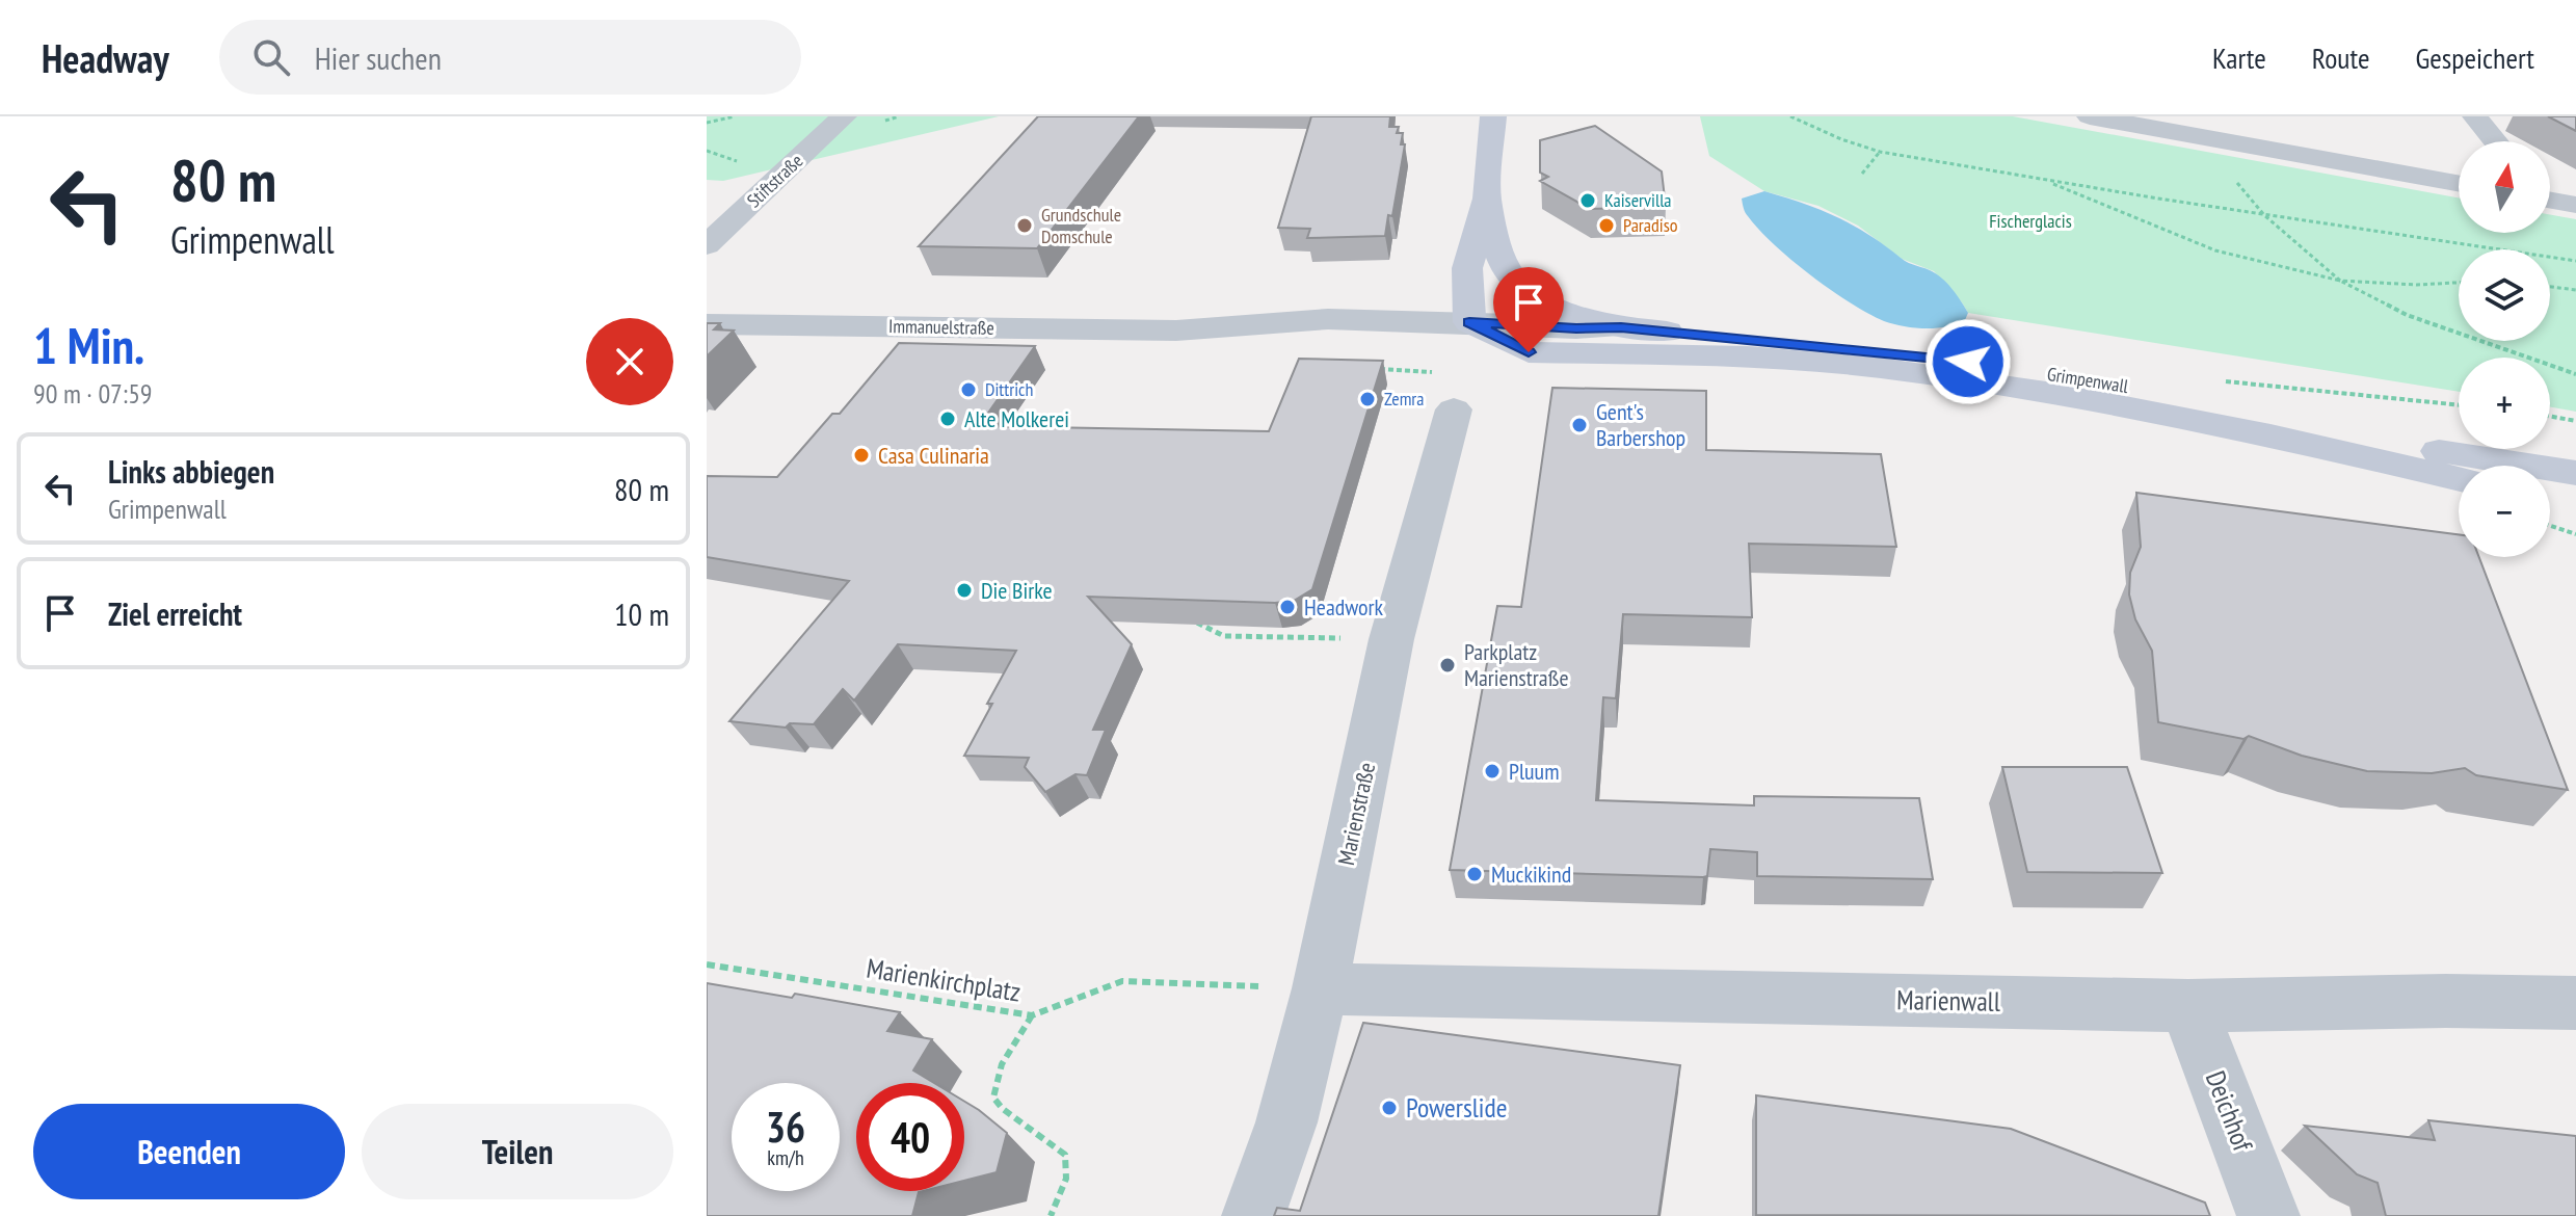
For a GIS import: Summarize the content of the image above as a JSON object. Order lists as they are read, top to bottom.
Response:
{
  "streets": {
    "street": [
      "Stiftstraße",
      "Immanuelstraße",
      "Grimpenwall",
      "Marienstraße",
      "Marienwall",
      "Deichhof"
    ],
    "path": ["Marienkirchplatz"]
  },
  "crossings": [
    ["Immanuelstraße", "Grimpenwall"],
    ["Marienstraße", "Marienkirchplatz"],
    ["Marienstraße", "Marienwall"],
    ["Marienkirchplatz", "Marienwall"],
    ["Marienwall", "Deichhof"]
  ],
  "parks": ["Fischerglacis"],
  "places": [
    "Kaiservilla",
    "Grundschule Domschule",
    "Paradiso",
    "Dittrich",
    "Zemra",
    "Alte Molkerei",
    "Gent's Barbershop",
    "Casa Culinaria",
    "Die Birke",
    "Headwork",
    "Parkplatz Marienstraße",
    "Pluum",
    "Muckikind",
    "Powerslide"
  ],
  "north": "top",
  "page": {
    "header": "Headway",
    "search": "Hier suchen",
    "nav": ["Karte", "Route", "Gespeichert"],
    "turn": ["80 m", "Grimpenwall"],
    "map_buttons": ["+", "−"],
    "heading": ["1 Min.", "90 m · 07:59"],
    "list": [
      {
        "name": "Links abbiegen",
        "note": "Grimpenwall",
        "value": "80 m"
      },
      {
        "name": "Ziel erreicht",
        "value": "10 m"
      }
    ],
    "speed": "36 km/h",
    "limit": "40",
    "buttons": ["Beenden", "Teilen"]
  }
}
